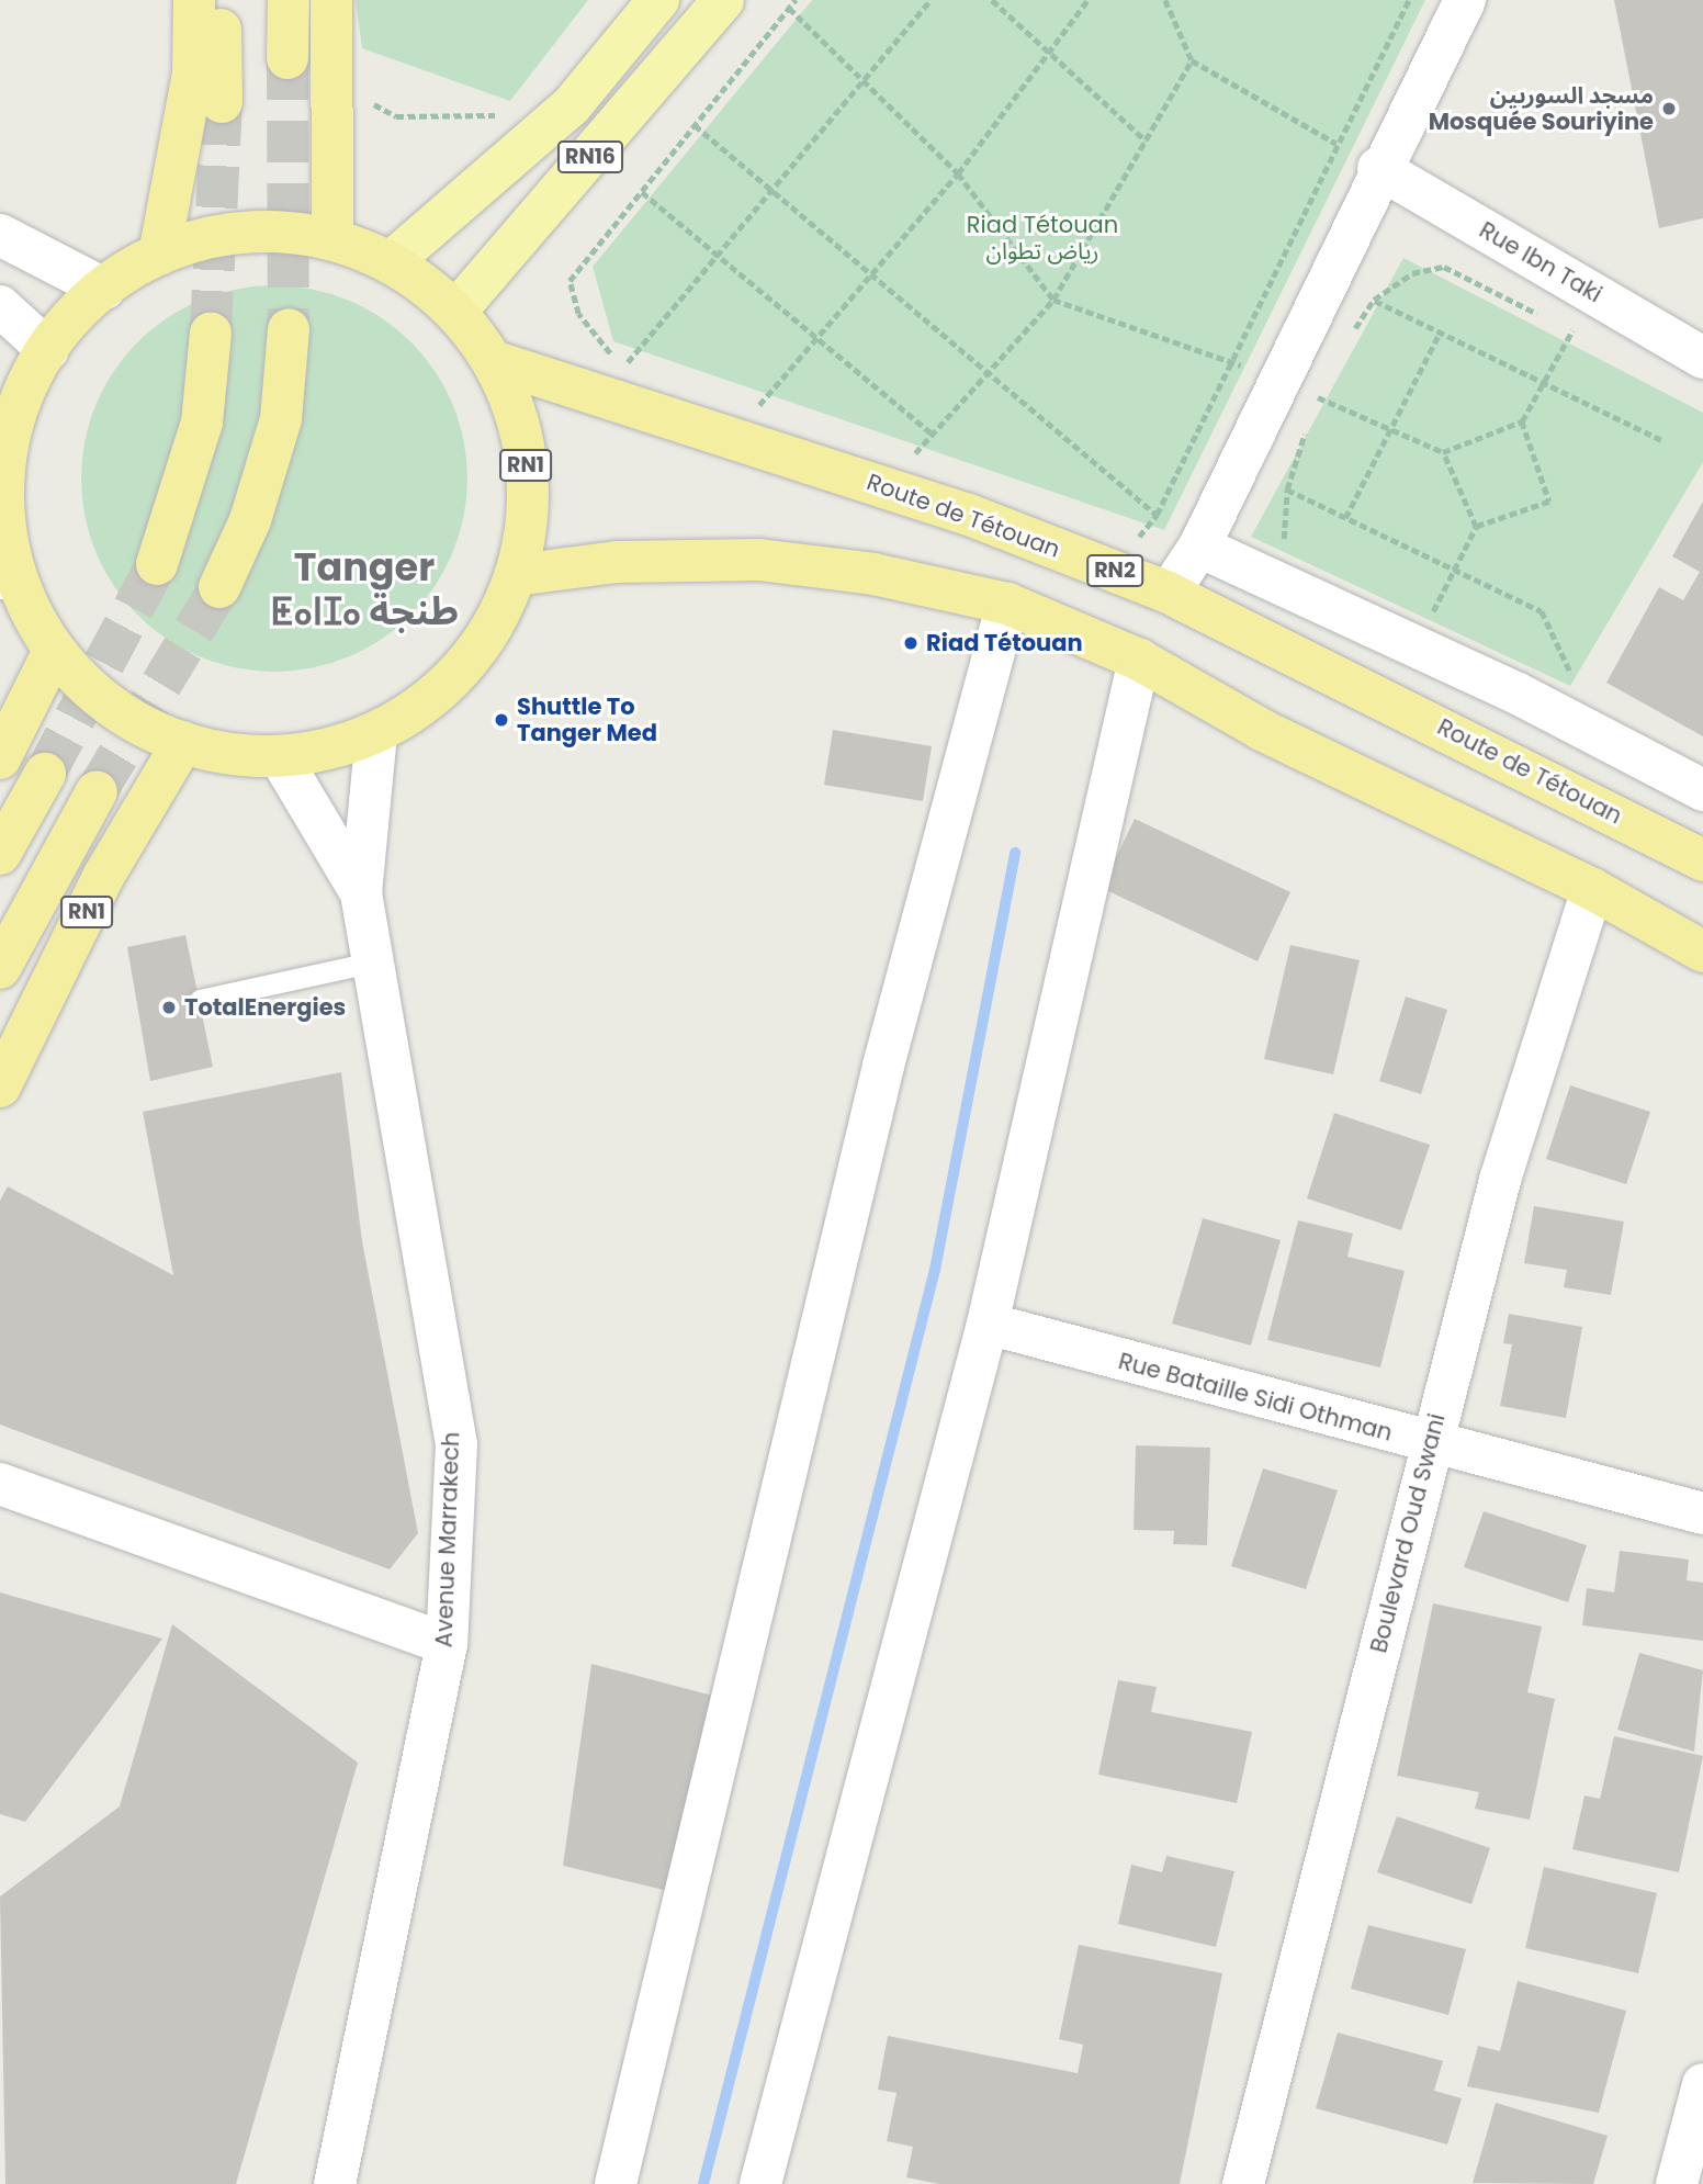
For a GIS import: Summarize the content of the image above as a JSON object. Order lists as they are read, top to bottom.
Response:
{
  "streets": {
    "highway": ["RN1", "Route de Tétouan", "RN2"],
    "main road": ["RN16"],
    "street": [
      "Rue Ibn Taki",
      "Rue Bataille Sidi Othman",
      "Boulevard Oud Swani",
      "Avenue Marrakech"
    ]
  },
  "crossings": [
    ["RN16", "RN1"],
    ["RN1", "Route de Tétouan"],
    ["RN1", "Avenue Marrakech"],
    ["Rue Bataille Sidi Othman", "Boulevard Oud Swani"]
  ],
  "districts": ["Tanger ⵟⴰⵏⵊⴰ طنجة"],
  "parks": ["Riad Tétouan رياض تطوان"],
  "places": [
    "مسجد السوريين Mosquée Souriyine",
    "Riad Tétouan",
    "Shuttle To Tanger Med",
    "TotalEnergies"
  ]
}
